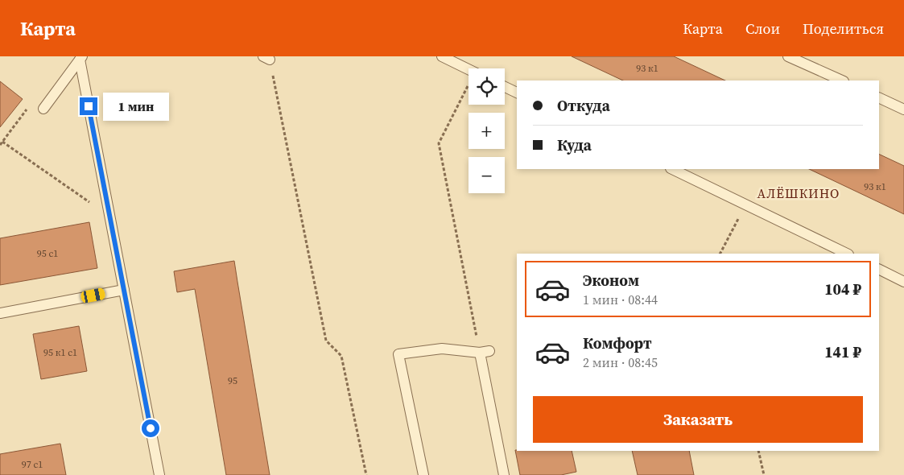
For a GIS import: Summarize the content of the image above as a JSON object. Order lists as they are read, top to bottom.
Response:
{
  "districts": ["АЛЁШКИНО"],
  "house_numbers": [
    "93 к1",
    "93 к1",
    "95 с1",
    "95 к1 с1",
    "95",
    "97 с1"
  ],
  "page": {
    "header": "Карта",
    "nav": ["Карта", "Слои", "Поделиться"],
    "map_buttons": ["+", "−"],
    "banner": ["Откуда", "Куда"],
    "bubble": "1 мин",
    "list": [
      {
        "name": "Эконом",
        "note": "1 мин · 08:44",
        "value": "104 ₽"
      },
      {
        "name": "Комфорт",
        "note": "2 мин · 08:45",
        "value": "141 ₽"
      }
    ],
    "buttons": "Заказать"
  }
}
